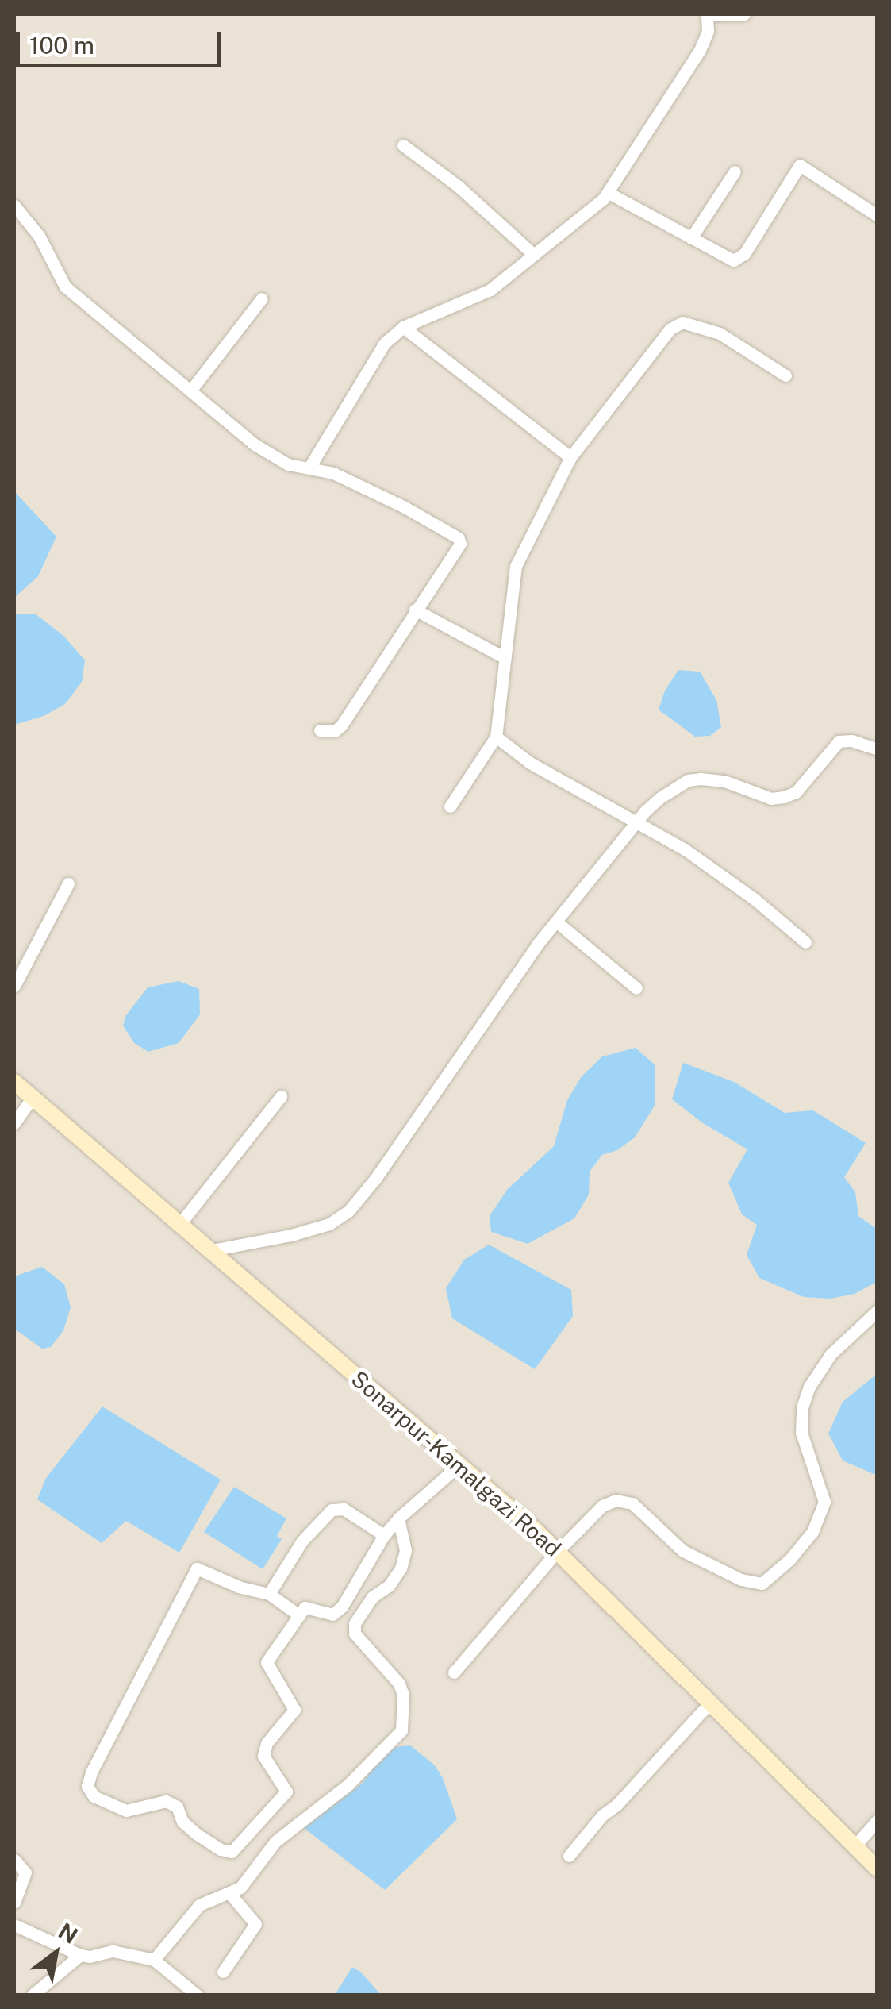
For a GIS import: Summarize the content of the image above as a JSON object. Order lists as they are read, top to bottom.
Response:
{
  "streets": {
    "main road": ["Sonarpur-Kamalgazi Road"]
  },
  "scale_bar": "100 m",
  "north": "top right"
}
